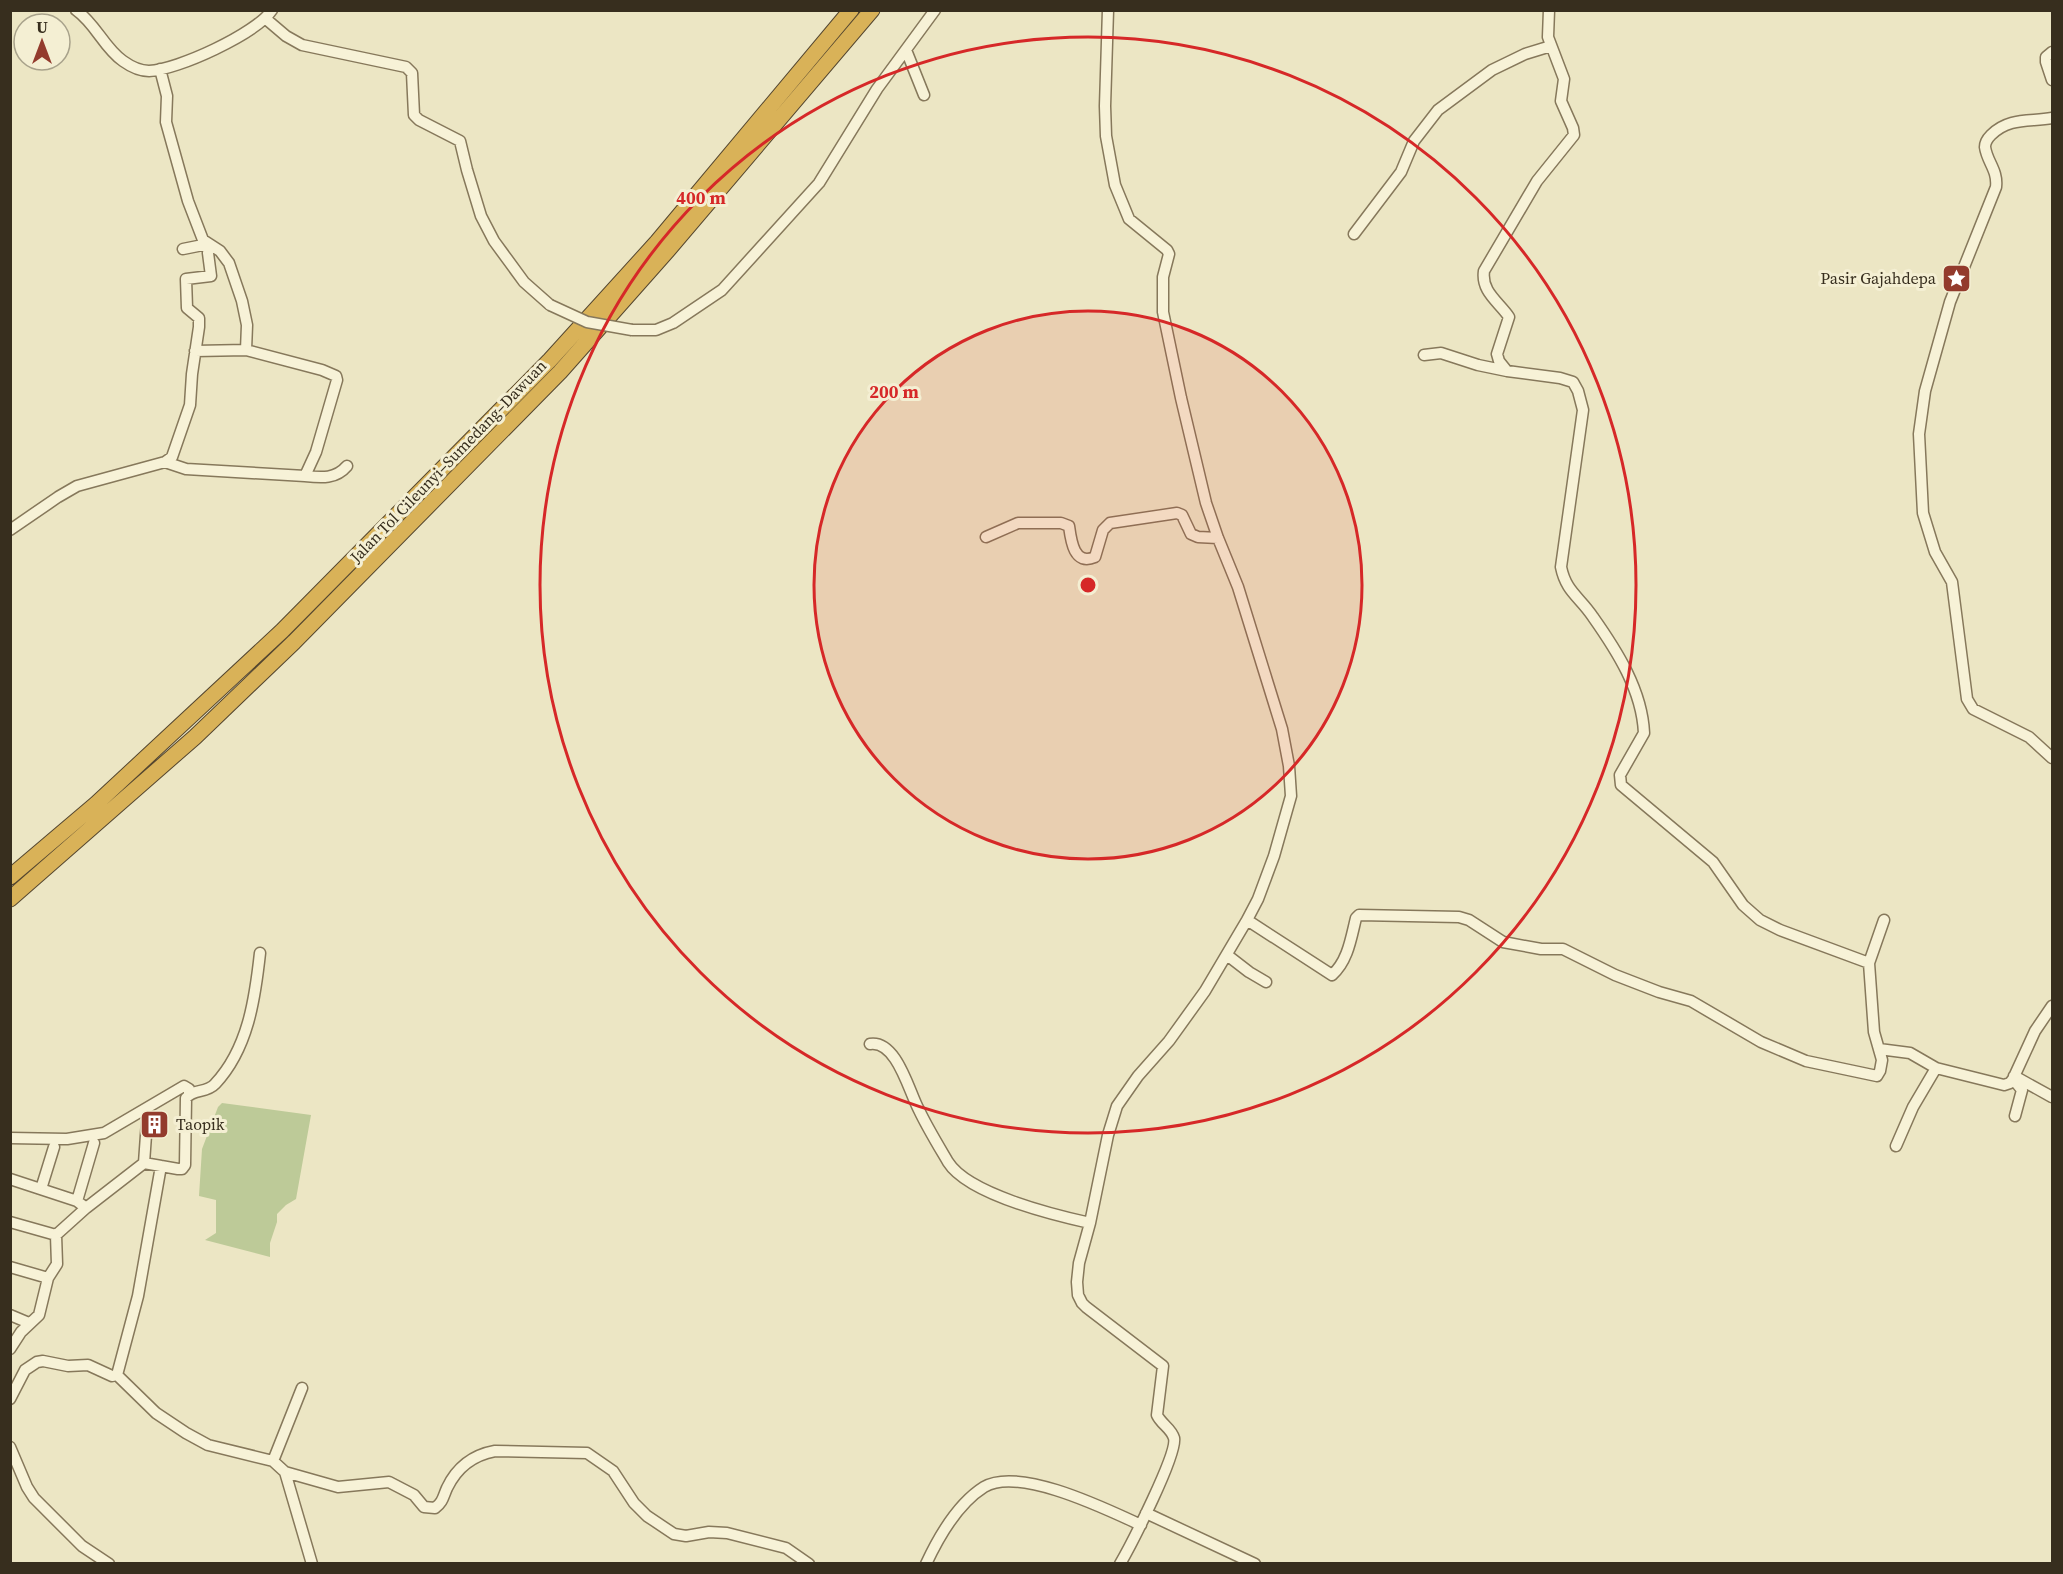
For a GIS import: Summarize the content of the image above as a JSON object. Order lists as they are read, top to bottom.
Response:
{
  "streets": {
    "highway": ["Jalan Tol Cileunyi–Sumedang–Dawuan"]
  },
  "places": {
    "place": ["Pasir Gajahdepa"],
    "building": ["Taopik"]
  },
  "north": "top",
  "rings": ["400 m", "200 m"]
}
